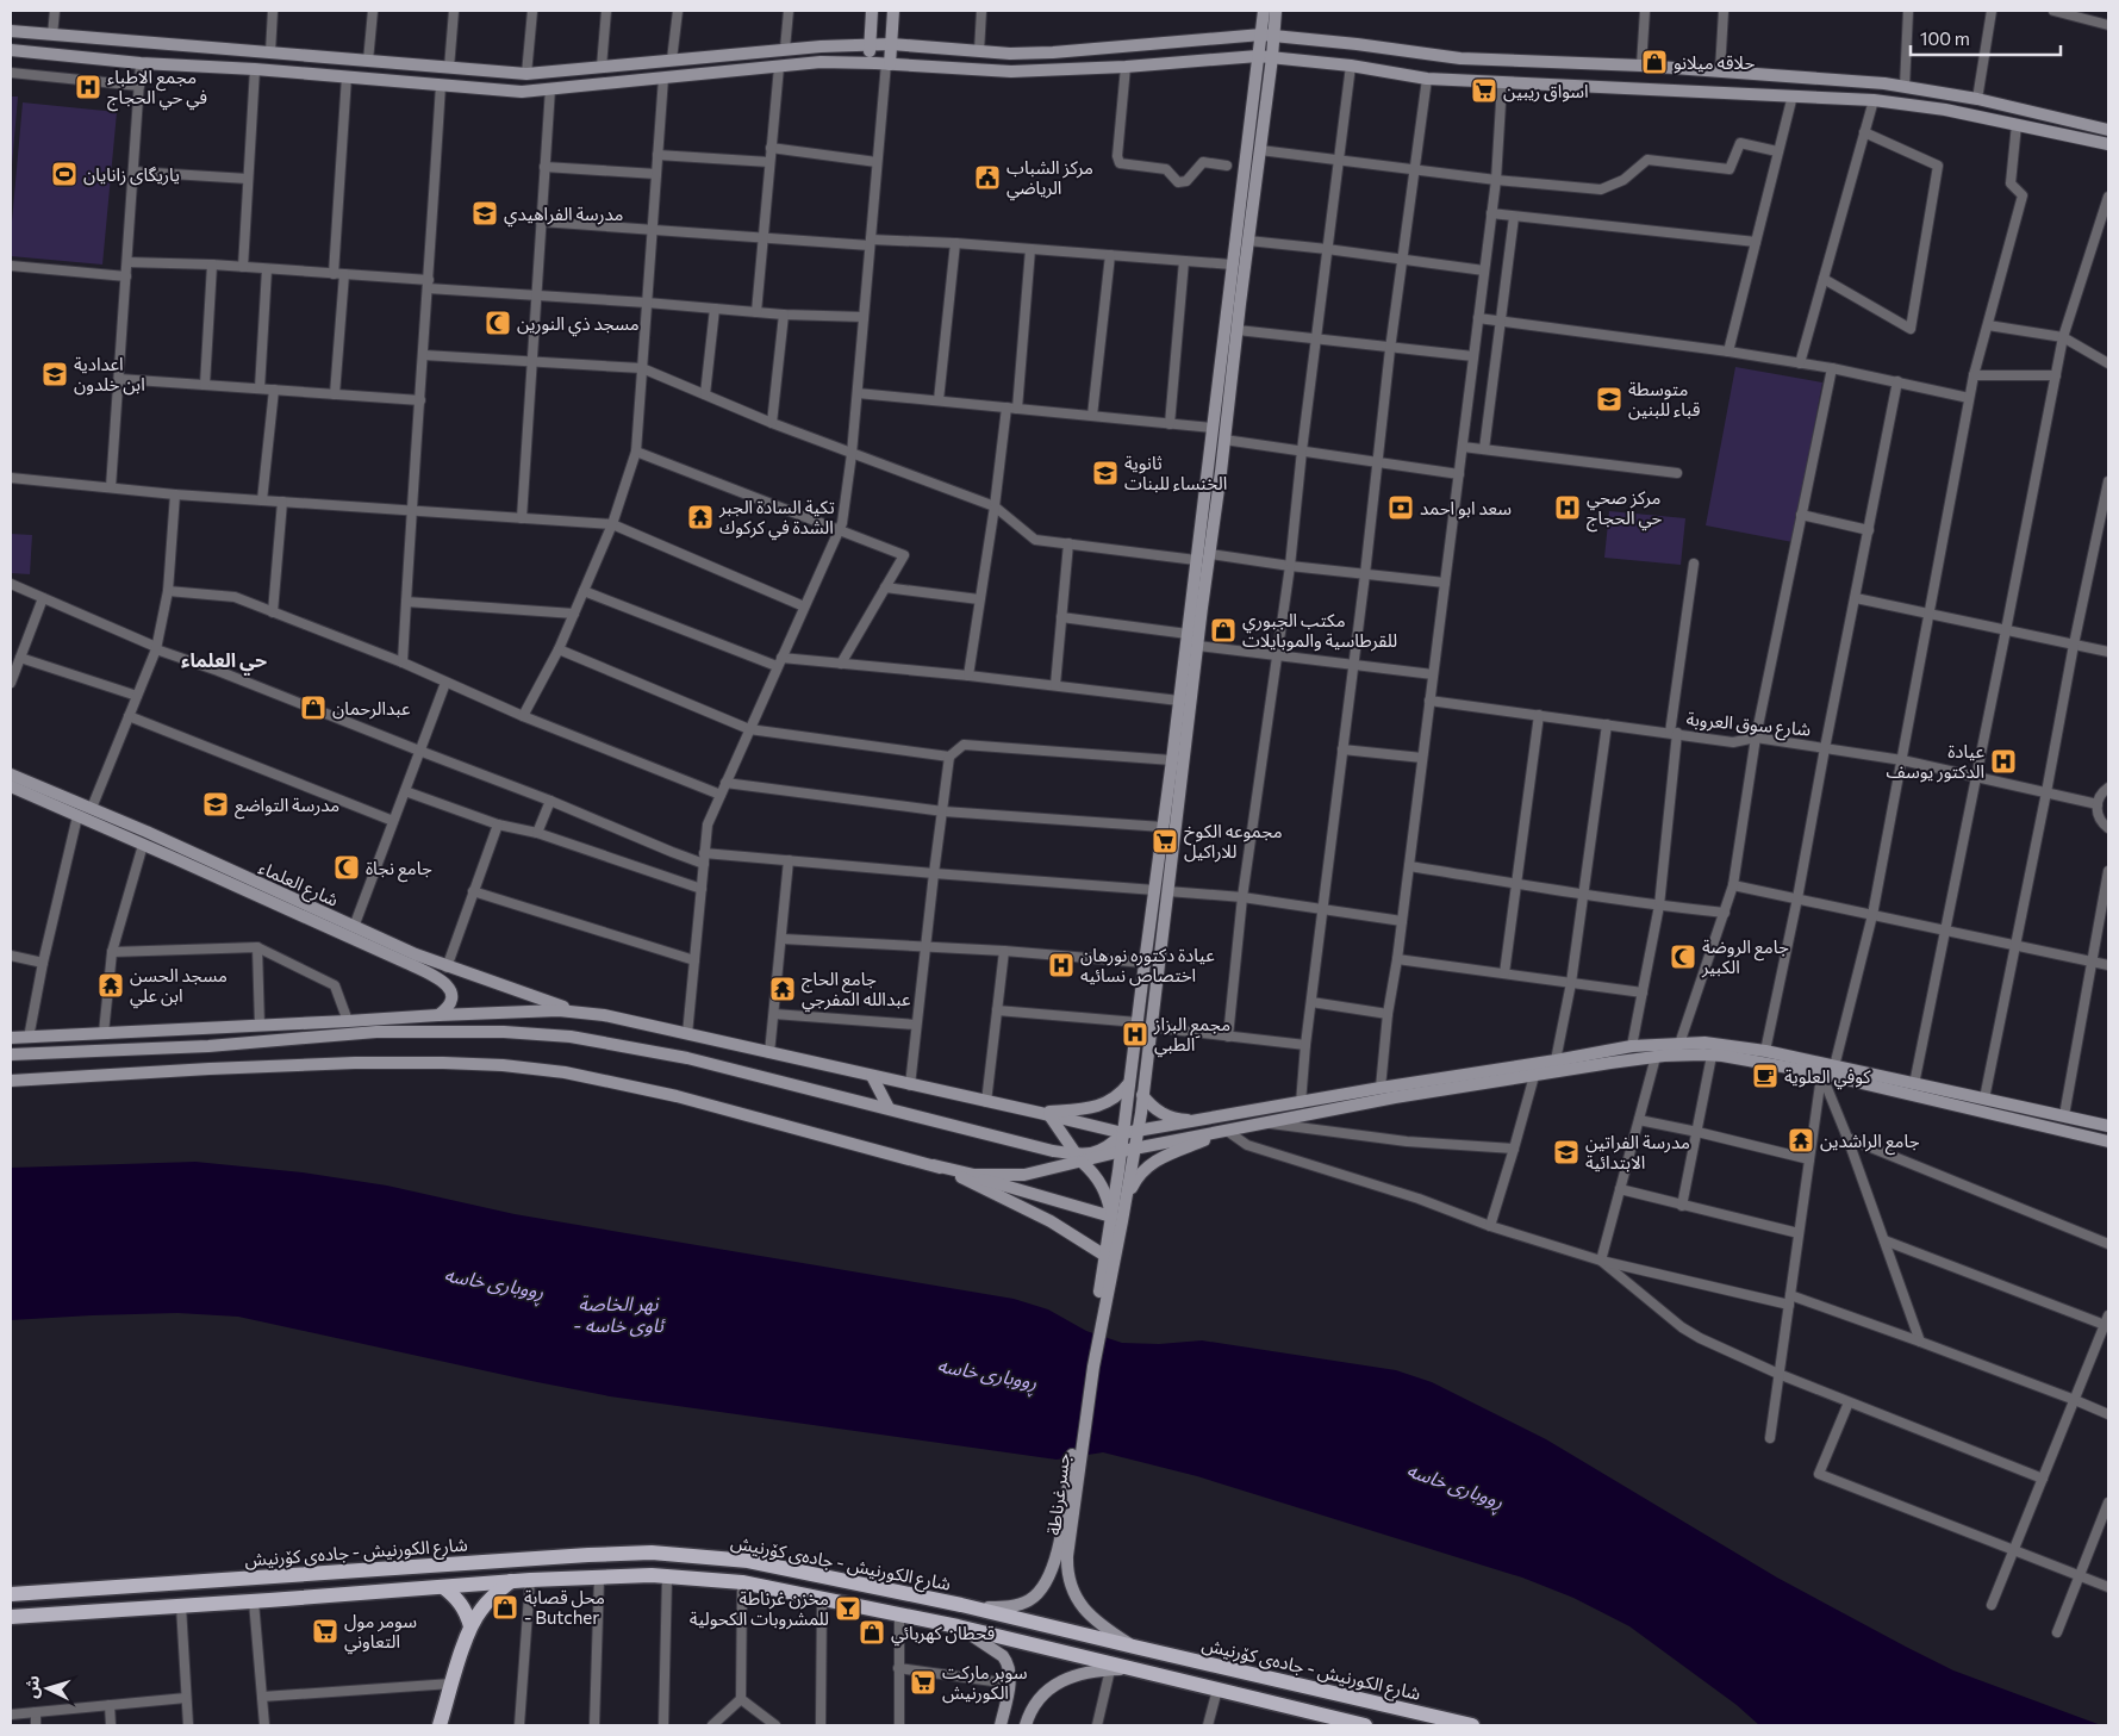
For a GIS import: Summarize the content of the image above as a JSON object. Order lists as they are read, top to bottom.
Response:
{
  "streets": {
    "main road": ["شارع العلماء", "جسر غرناطة", "شارع الكورنيش - جادەی کۆرنیش"],
    "street": ["شارع سوق العروبة"]
  },
  "crossings": [
    ["جسر غرناطة", "شارع الكورنيش - جادەی کۆرنیش"]
  ],
  "districts": ["حي العلماء"],
  "water": ["ڕووباری خاسە", "نهر الخاصة - ئاوی خاسە"],
  "places": {
    "shop": [
      "حلاقه ميلانو",
      "مكتب الجبوري للقرطاسية والموبايلات",
      "عبدالرحمان",
      "محل قصابة - Butcher",
      "قحطان كهربائي"
    ],
    "hospital": [
      "مجمع الاطباء في حي الحجاج",
      "مركز صحي حي الحجاج",
      "عيادة الدكتور يوسف",
      "عيادة دكتوره نورهان اختصاص نسائيه",
      "مجمع البزاز الطبي"
    ],
    "supermarket": [
      "اسواق ريبين",
      "مجموعه الكوخ للاراكيل",
      "سومر مول التعاوني",
      "سوبر ماركت الكورنيش"
    ],
    "sports": ["یاریگای زانایان"],
    "public building": ["مركز الشباب الرياضي"],
    "school or university": [
      "مدرسة الفراهيدي",
      "اعدادية ابن خلدون",
      "متوسطة قباء للبنين",
      "ثانوية الخنساء للبنات",
      "مدرسة التواضع",
      "مدرسة الفراتين الابتدائية"
    ],
    "mosque": ["مسجد ذي النورين", "جامع نجاة", "جامع الروضة الكبير"],
    "bank": ["سعد ابو احمد"],
    "temple": [
      "تكية السادة الجبر الشدة في كركوك",
      "مسجد الحسن ابن علي",
      "جامع الحاج عبدالله المفرجي",
      "جامع الراشدين"
    ],
    "cafe": ["كوفي العلوية"],
    "bar": ["مخزن غرناطة للمشروبات الكحولية"]
  },
  "scale_bar": "100 m",
  "north": "left"
}
